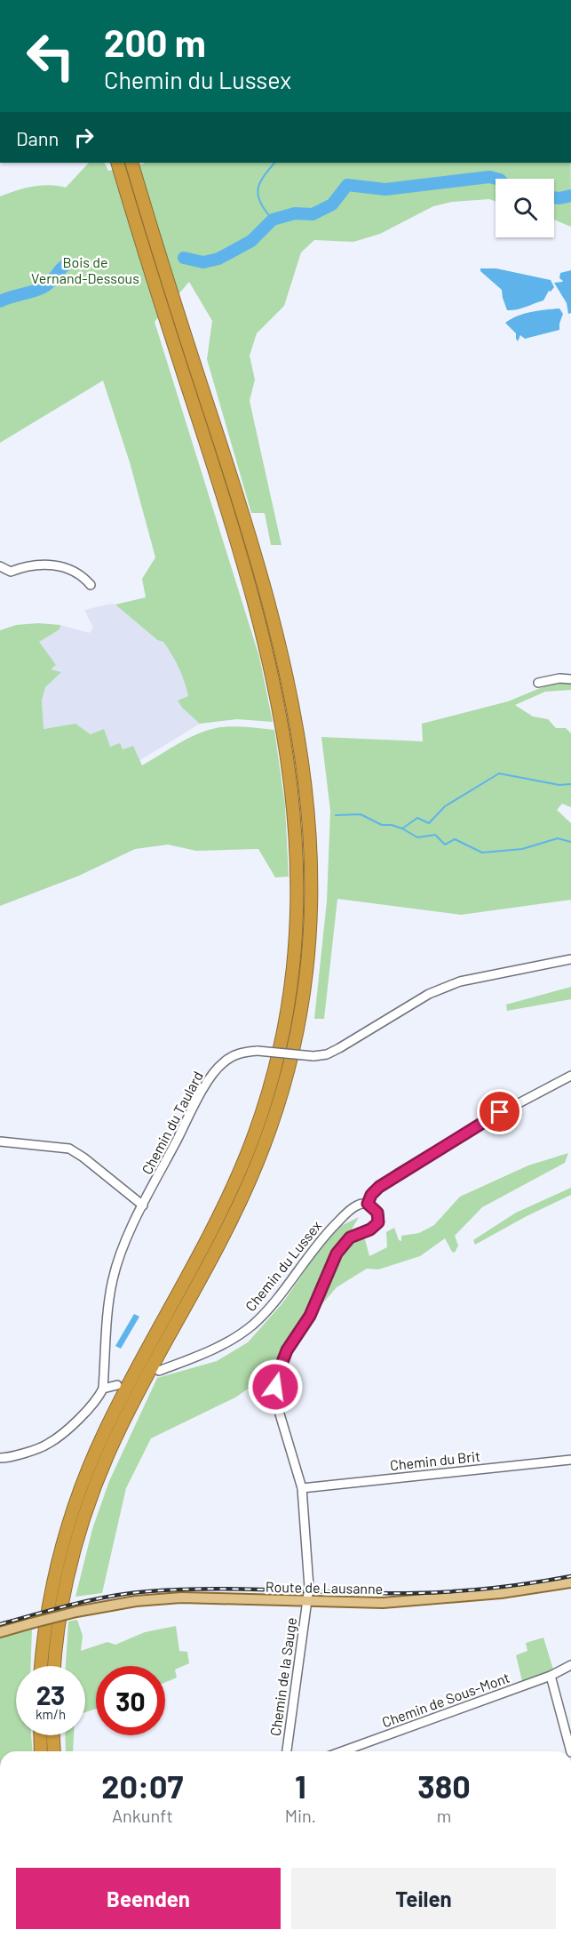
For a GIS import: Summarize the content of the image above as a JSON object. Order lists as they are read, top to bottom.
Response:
{
  "streets": {
    "main road": ["Route de Lausanne"],
    "street": [
      "Chemin du Taulard",
      "Chemin du Lussex",
      "Chemin du Brit",
      "Chemin de la Sauge",
      "Chemin de Sous-Mont"
    ]
  },
  "crossings": [
    ["Chemin du Lussex", "Chemin de la Sauge"],
    ["Chemin du Brit", "Chemin de la Sauge"],
    ["Route de Lausanne", "Chemin de la Sauge"]
  ],
  "parks": ["Bois de Vernand-Dessous"],
  "page": {
    "turn": ["200 m", "Chemin du Lussex"],
    "then": "Dann",
    "speed": "23 km/h",
    "limit": "30",
    "eta": [
      "20:07",
      "Ankunft",
      "1",
      "Min.",
      "380",
      "m"
    ],
    "buttons": ["Beenden", "Teilen"]
  }
}
